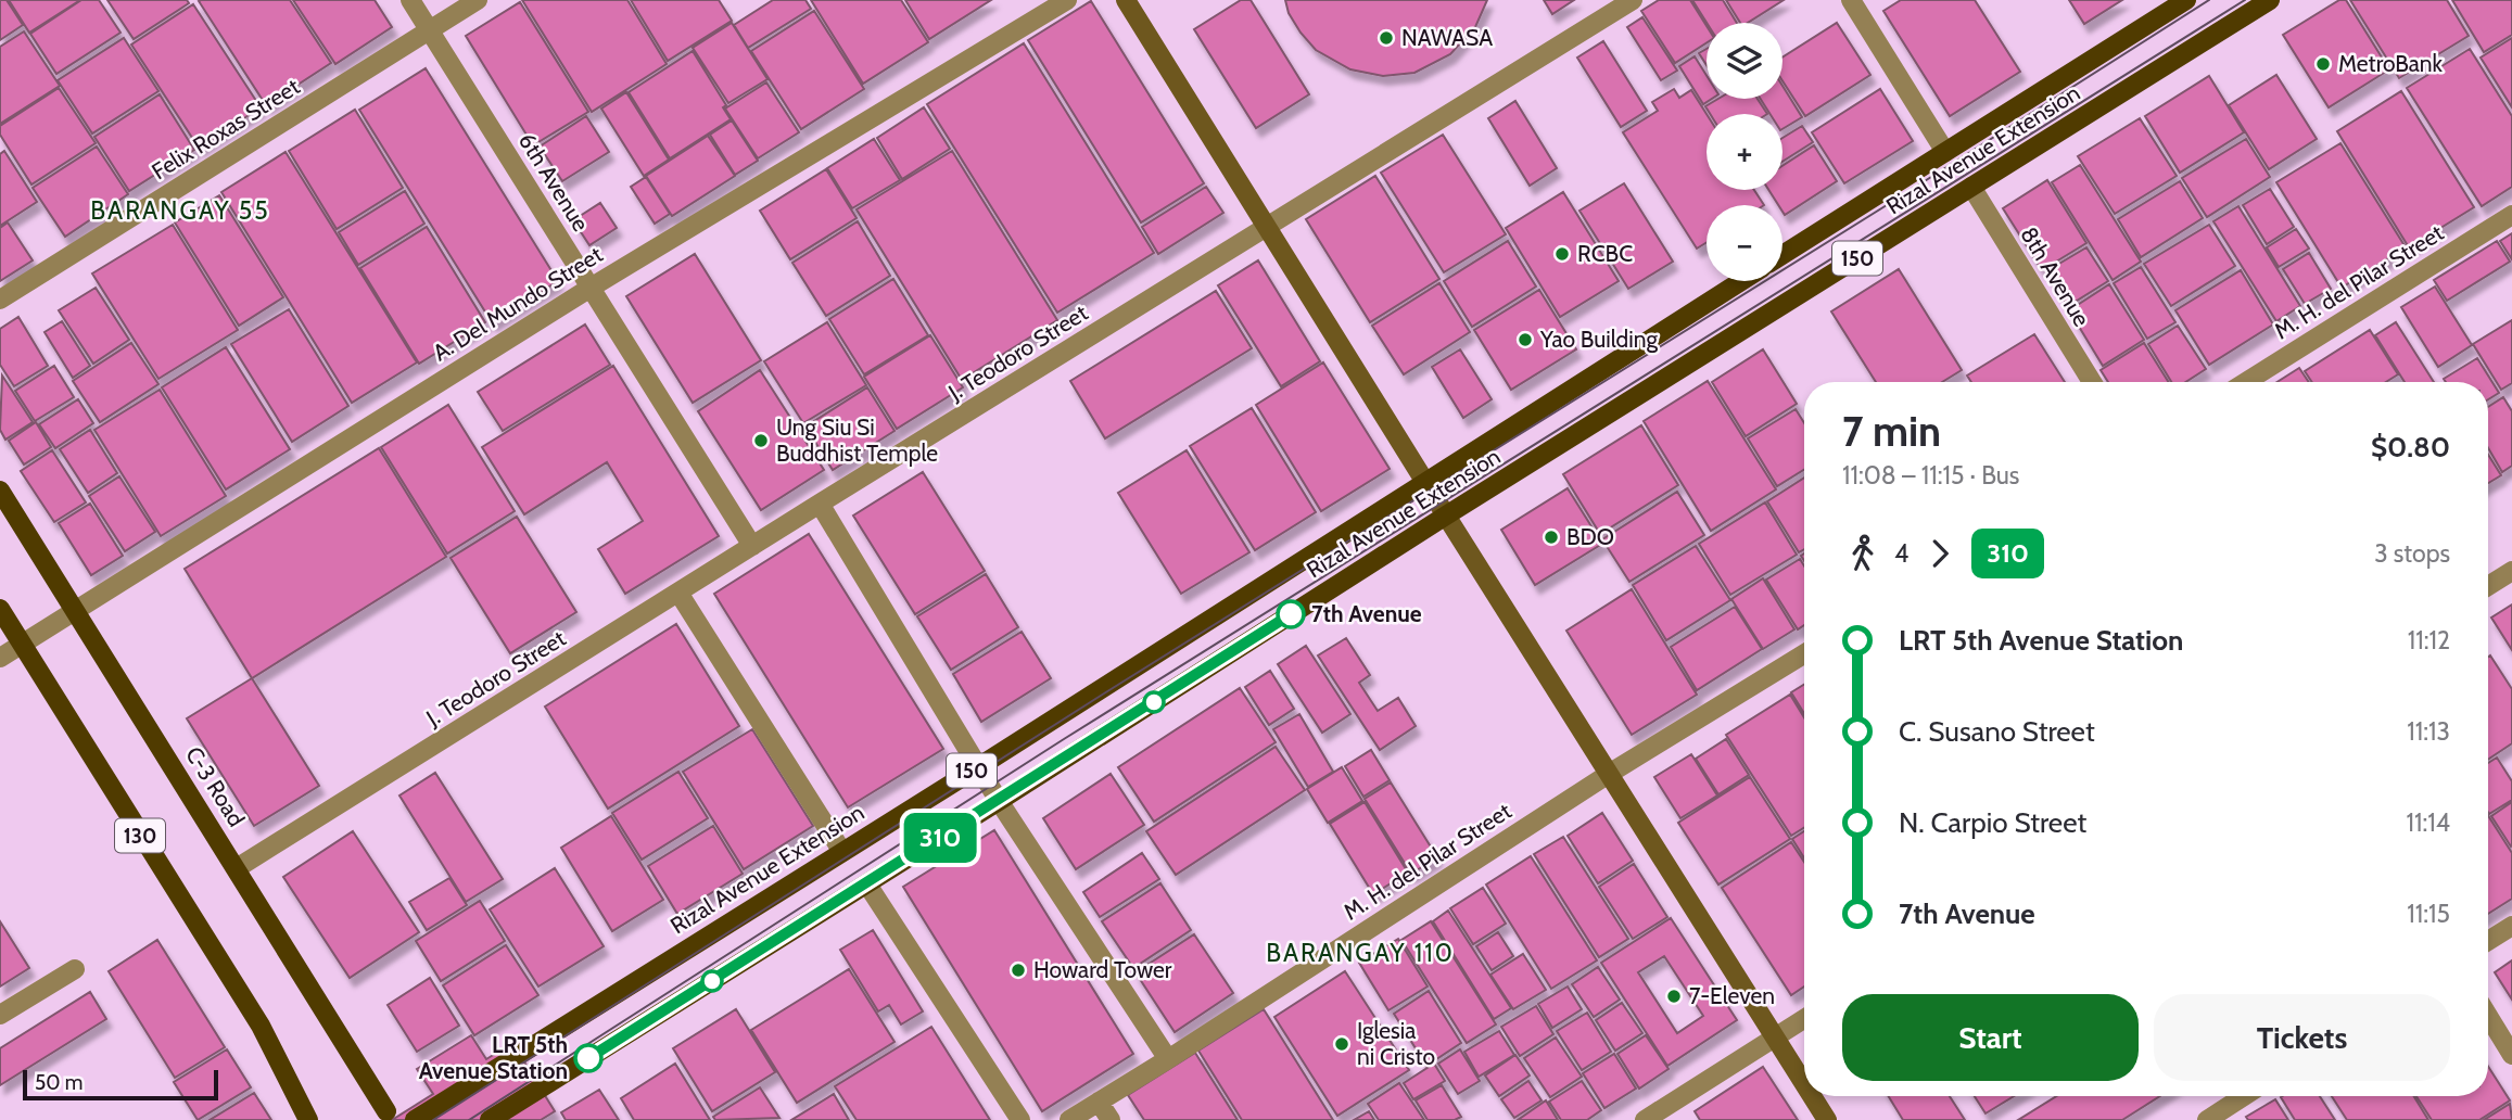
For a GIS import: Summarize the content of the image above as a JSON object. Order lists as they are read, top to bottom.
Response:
{
  "streets": {
    "main road": [
      "Rizal Avenue Extension",
      "150",
      "C-3 Road",
      "130"
    ],
    "street": [
      "Felix Roxas Street",
      "6th Avenue",
      "8th Avenue",
      "M. H. del Pilar Street",
      "A. Del Mundo Street",
      "J. Teodoro Street"
    ]
  },
  "crossings": [
    ["Felix Roxas Street", "6th Avenue"],
    ["Rizal Avenue Extension", "8th Avenue"],
    ["6th Avenue", "A. Del Mundo Street"],
    ["6th Avenue", "J. Teodoro Street"],
    ["A. Del Mundo Street", "C-3 Road"],
    ["A. Del Mundo Street", "130"],
    ["J. Teodoro Street", "C-3 Road"]
  ],
  "districts": ["BARANGAY 55", "BARANGAY 110"],
  "places": [
    "NAWASA",
    "MetroBank",
    "RCBC",
    "Yao Building",
    "Ung Siu Si Buddhist Temple",
    "BDO",
    "7th Avenue",
    "Howard Tower",
    "7-Eleven",
    "Iglesia ni Cristo",
    "LRT 5th Avenue Station"
  ],
  "lines": ["bus line 310"],
  "scale_bar": "50 m",
  "page": {
    "on_map": "310",
    "map_buttons": ["+", "−"],
    "heading": ["7 min", "11:08 – 11:15 · Bus", "$0.80"],
    "legs": ["4", "310", "3 stops"],
    "list": [
      {
        "name": "LRT 5th Avenue Station",
        "value": "11:12"
      },
      {
        "name": "C. Susano Street",
        "value": "11:13"
      },
      {
        "name": "N. Carpio Street",
        "value": "11:14"
      },
      {
        "name": "7th Avenue",
        "value": "11:15"
      }
    ],
    "buttons": ["Start", "Tickets"],
    "scale": "50 m"
  }
}
